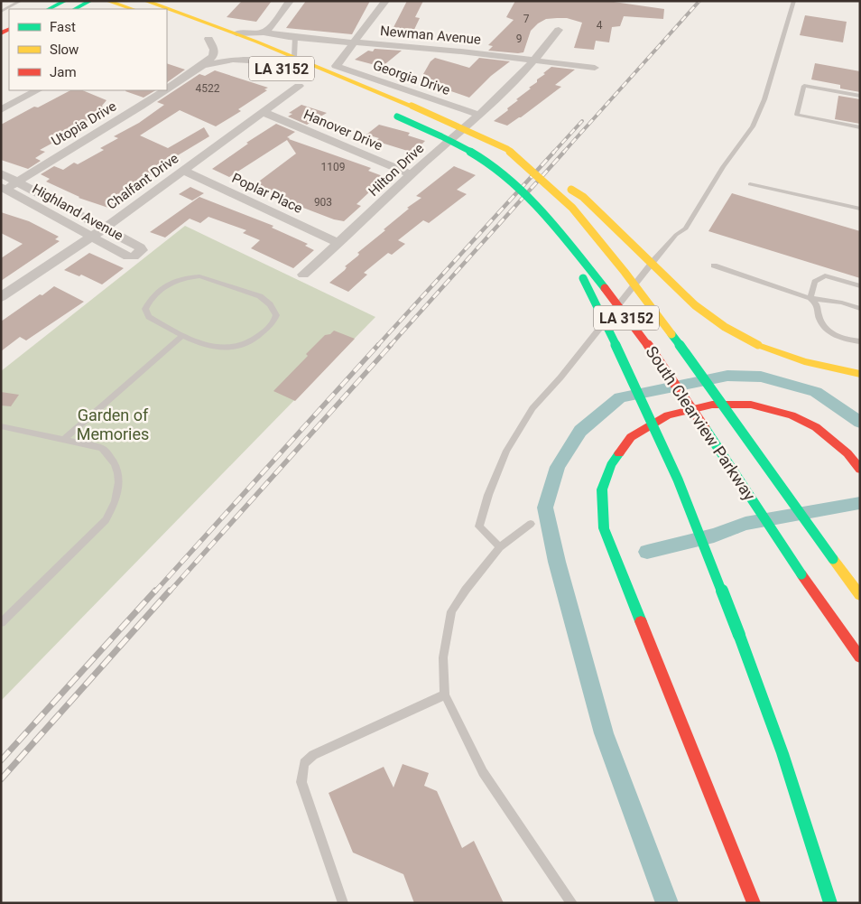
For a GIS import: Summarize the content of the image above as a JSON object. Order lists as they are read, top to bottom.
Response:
{
  "streets": {
    "highway": ["LA 3152", "South Clearview Parkway"],
    "street": [
      "Newman Avenue",
      "Georgia Drive",
      "Utopia Drive",
      "Hanover Drive",
      "Hilton Drive",
      "Chalfant Drive",
      "Poplar Place",
      "Highland Avenue"
    ]
  },
  "crossings": [
    ["Newman Avenue", "LA 3152"],
    ["Newman Avenue", "Georgia Drive"],
    ["Newman Avenue", "Hilton Drive"],
    ["LA 3152", "Utopia Drive"],
    ["LA 3152", "South Clearview Parkway"],
    ["Georgia Drive", "Hilton Drive"],
    ["Utopia Drive", "Highland Avenue"],
    ["Hanover Drive", "Hilton Drive"],
    ["Hanover Drive", "Chalfant Drive"],
    ["Hilton Drive", "Poplar Place"],
    ["Chalfant Drive", "Poplar Place"],
    ["Chalfant Drive", "Highland Avenue"]
  ],
  "parks": ["Garden of Memories"],
  "house_numbers": [
    "7",
    "4",
    "9",
    "4522",
    "1109",
    "903"
  ],
  "legend": ["Fast", "Slow", "Jam"]
}
